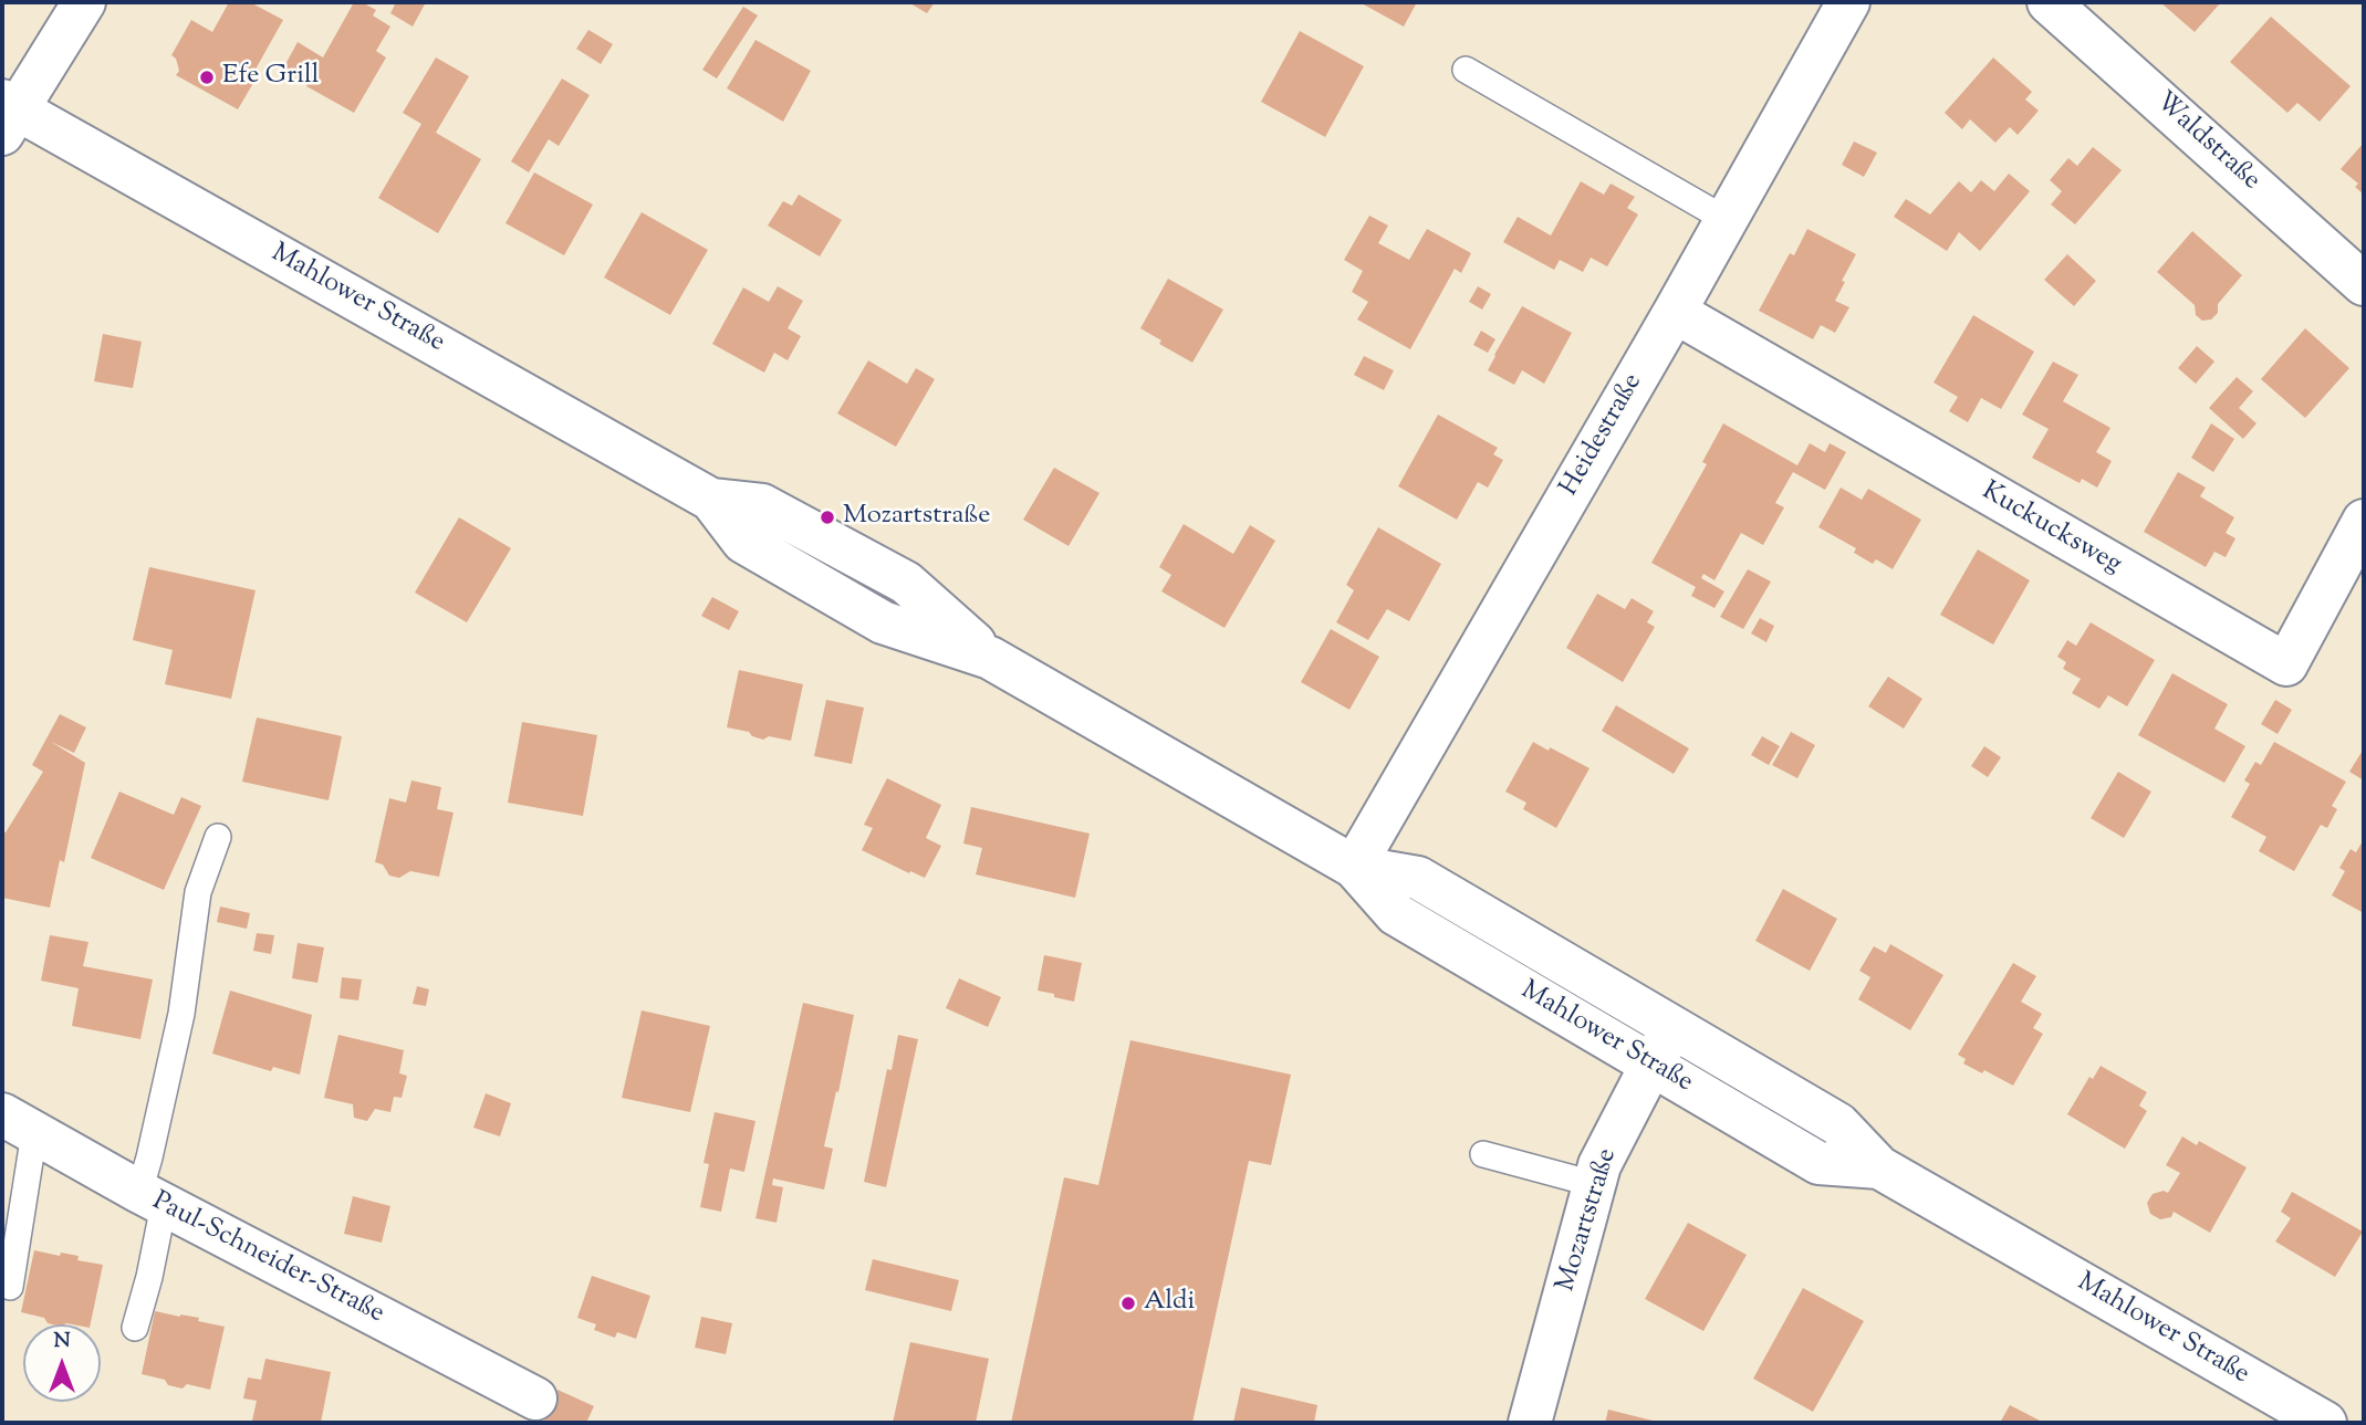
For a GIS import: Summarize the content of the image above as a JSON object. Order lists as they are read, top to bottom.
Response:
{
  "streets": {
    "street": [
      "Waldstraße",
      "Mahlower Straße",
      "Heidestraße",
      "Kuckucksweg",
      "Mozartstraße",
      "Paul-Schneider-Straße"
    ]
  },
  "crossings": [
    ["Mahlower Straße", "Heidestraße"],
    ["Mahlower Straße", "Mozartstraße"],
    ["Heidestraße", "Kuckucksweg"]
  ],
  "places": ["Efe Grill", "Mozartstraße", "Aldi"],
  "north": "top"
}
